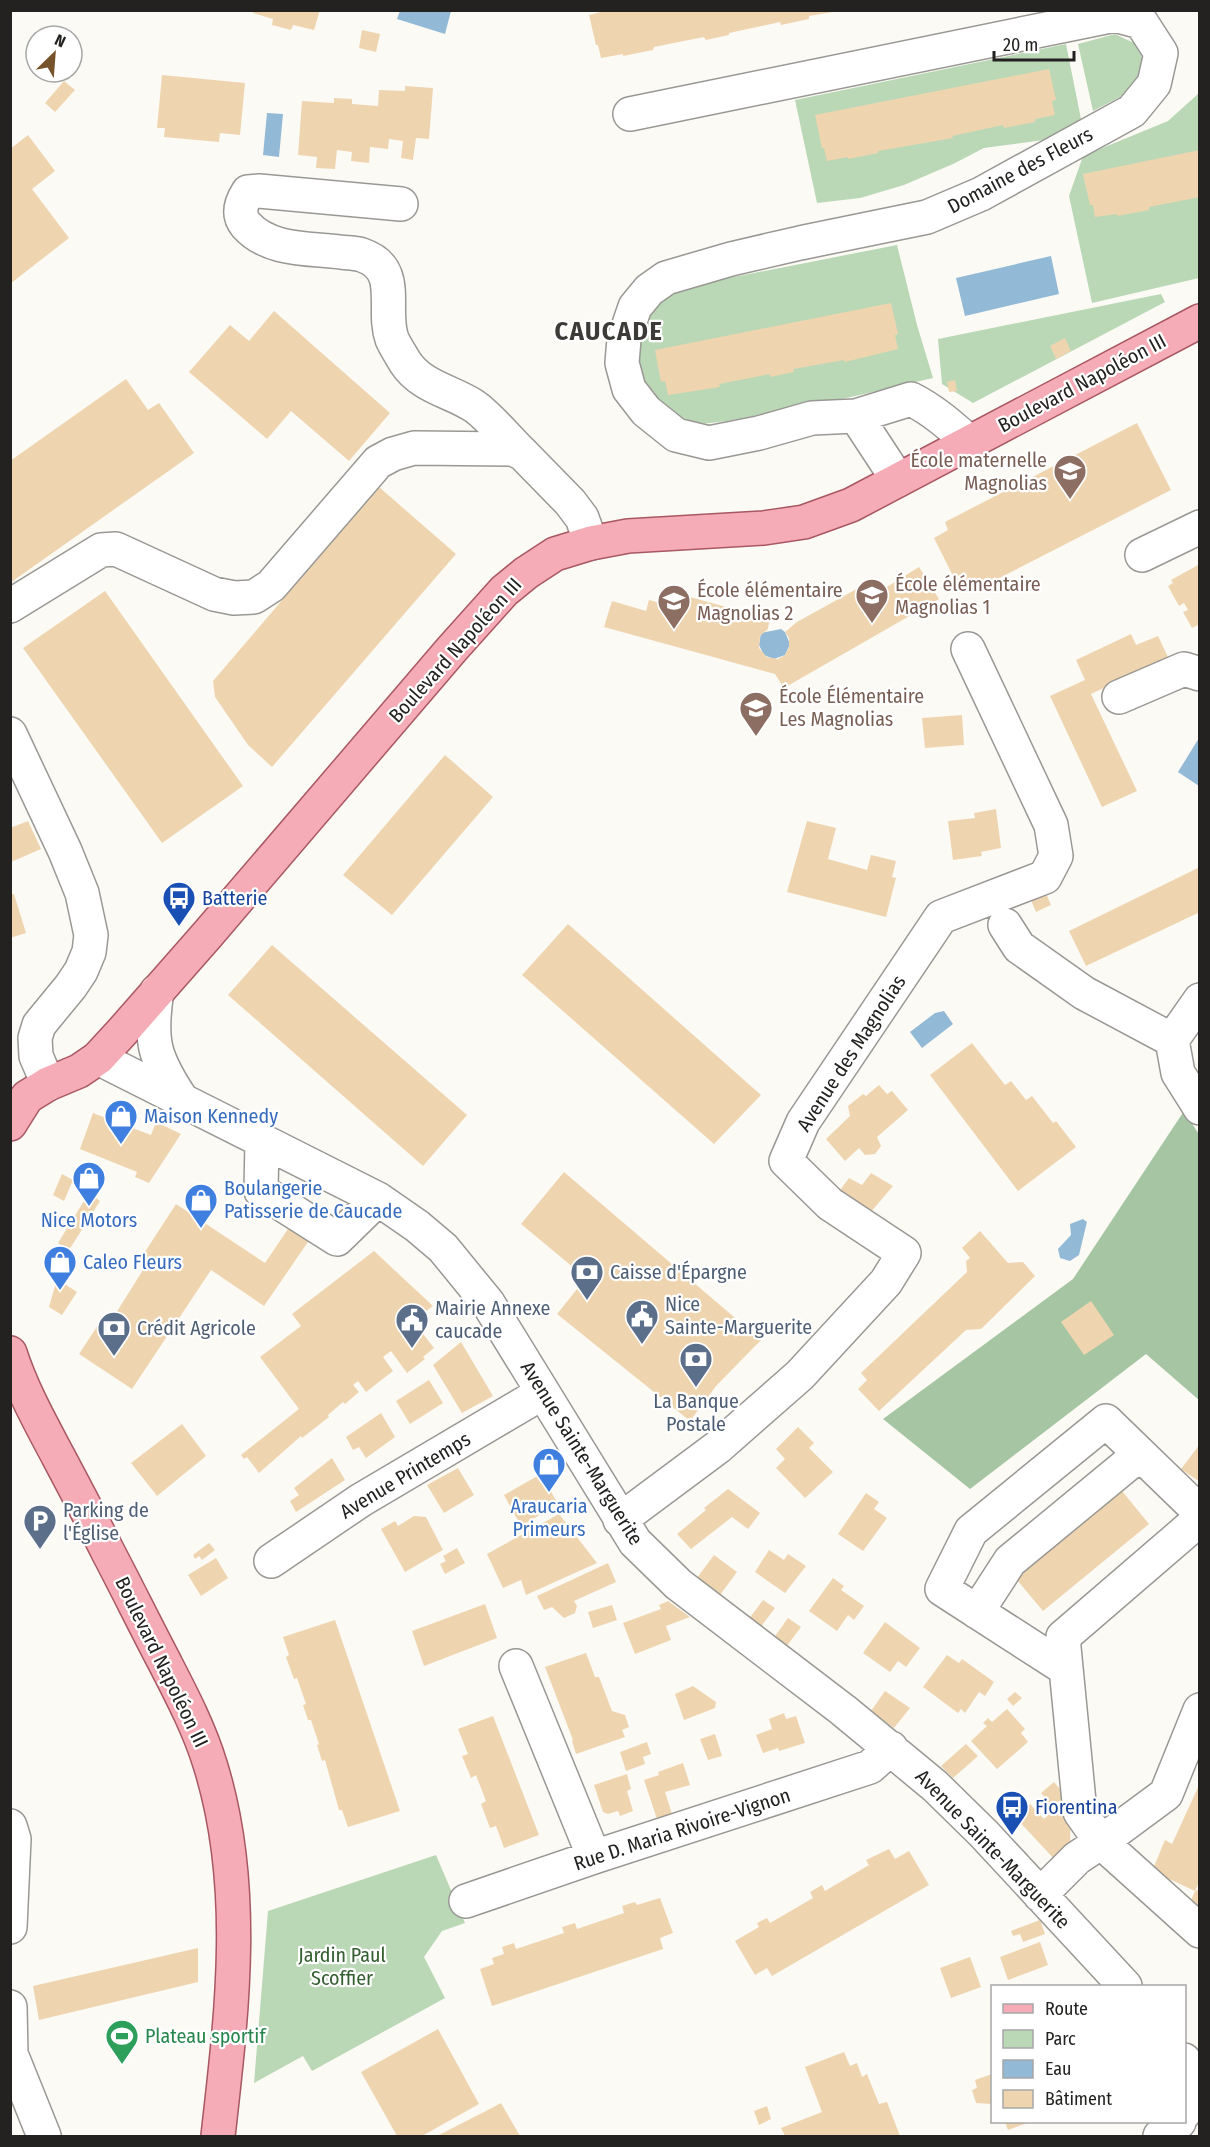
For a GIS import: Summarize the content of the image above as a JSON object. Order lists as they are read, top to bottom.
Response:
{
  "streets": {
    "main road": ["Boulevard Napoléon III"],
    "street": [
      "Domaine des Fleurs",
      "Avenue des Magnolias",
      "Avenue Sainte-Marguerite",
      "Avenue Printemps",
      "Rue D. Maria Rivoire-Vignon"
    ]
  },
  "crossings": [
    ["Domaine des Fleurs", "Boulevard Napoléon III"],
    ["Boulevard Napoléon III", "Avenue Sainte-Marguerite"],
    ["Avenue des Magnolias", "Avenue Sainte-Marguerite"],
    ["Avenue Sainte-Marguerite", "Avenue Printemps"],
    ["Avenue Sainte-Marguerite", "Rue D. Maria Rivoire-Vignon"]
  ],
  "districts": ["CAUCADE"],
  "parks": ["Jardin Paul Scoffier"],
  "places": {
    "school or university": [
      "École maternelle Magnolias",
      "École élémentaire Magnolias 1",
      "École élémentaire Magnolias 2",
      "École Élémentaire Les Magnolias"
    ],
    "bus stop": ["Batterie", "Fiorentina"],
    "shop": [
      "Maison Kennedy",
      "Nice Motors",
      "Boulangerie Patisserie de Caucade",
      "Caleo Fleurs",
      "Araucaria Primeurs"
    ],
    "bank": ["Caisse d'Épargne", "Crédit Agricole", "La Banque Postale"],
    "public building": ["Nice Sainte-Marguerite", "Mairie Annexe caucade"],
    "parking": ["Parking de l'Église"],
    "sports": ["Plateau sportif"]
  },
  "legend": [
    "Route",
    "Parc",
    "Eau",
    "Bâtiment"
  ],
  "scale_bar": "20 m",
  "north": "top right"
}
